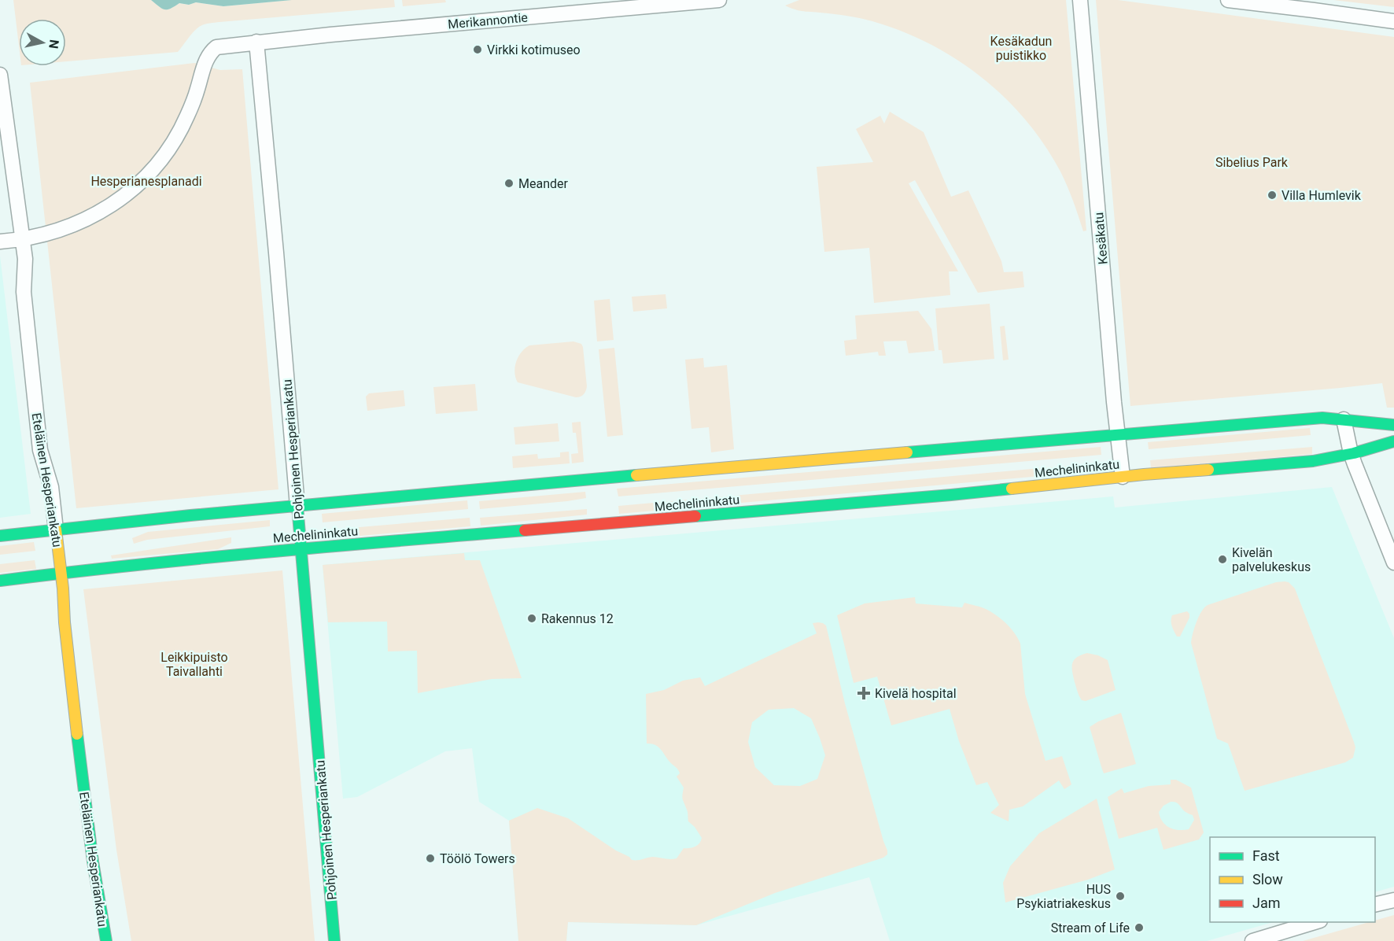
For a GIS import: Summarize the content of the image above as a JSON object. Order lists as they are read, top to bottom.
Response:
{
  "streets": {
    "main road": ["Pohjoinen Hesperiankatu", "Mechelininkatu", "Eteläinen Hesperiankatu"],
    "street": ["Merikannontie", "Kesäkatu"]
  },
  "crossings": [
    ["Merikannontie", "Pohjoinen Hesperiankatu"],
    ["Merikannontie", "Eteläinen Hesperiankatu"],
    ["Kesäkatu", "Mechelininkatu"],
    ["Pohjoinen Hesperiankatu", "Mechelininkatu"],
    ["Mechelininkatu", "Eteläinen Hesperiankatu"]
  ],
  "parks": [
    "Kesäkadun puistikko",
    "Sibelius Park",
    "Hesperianesplanadi",
    "Leikkipuisto Taivallahti"
  ],
  "places": {
    "other": [
      "Virkki kotimuseo",
      "Meander",
      "Villa Humlevik",
      "Kivelän palvelukeskus",
      "Rakennus 12",
      "Töölö Towers",
      "HUS Psykiatriakeskus",
      "Stream of Life"
    ],
    "health": ["Kivelä hospital"]
  },
  "legend": ["Fast", "Slow", "Jam"],
  "north": "right"
}
